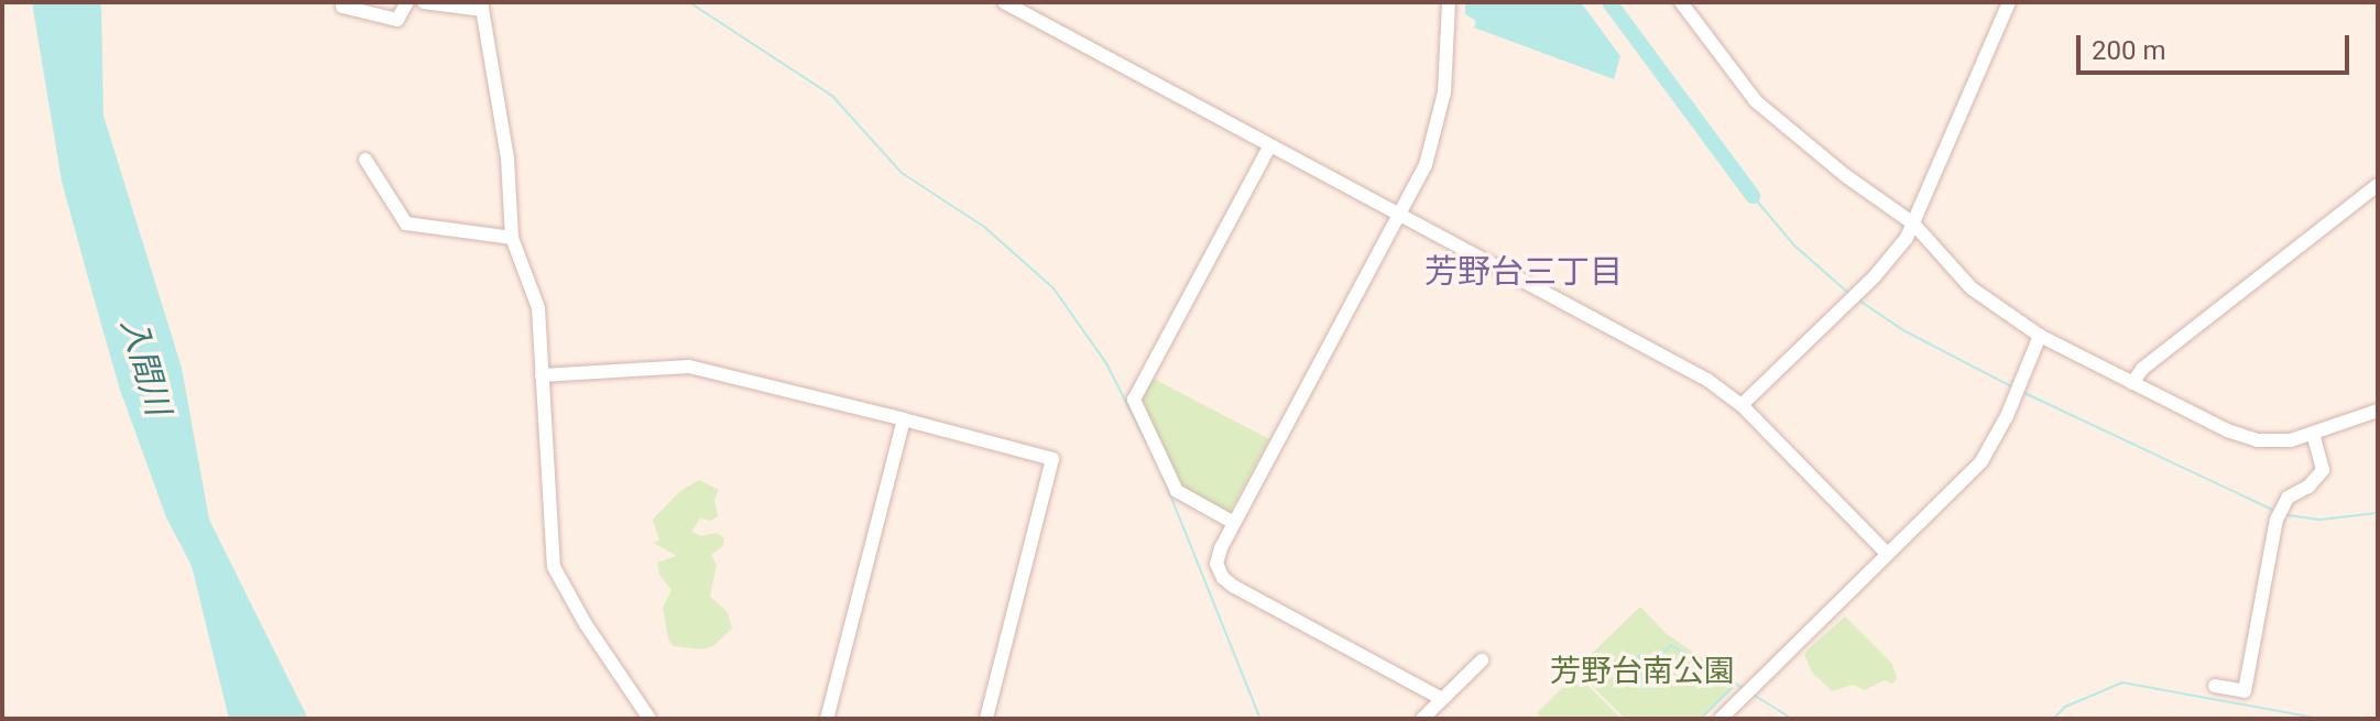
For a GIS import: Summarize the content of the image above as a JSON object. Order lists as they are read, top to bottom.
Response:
{
  "districts": ["芳野台三丁目"],
  "water": ["入間川"],
  "parks": ["芳野台南公園"],
  "scale_bar": "200 m"
}
